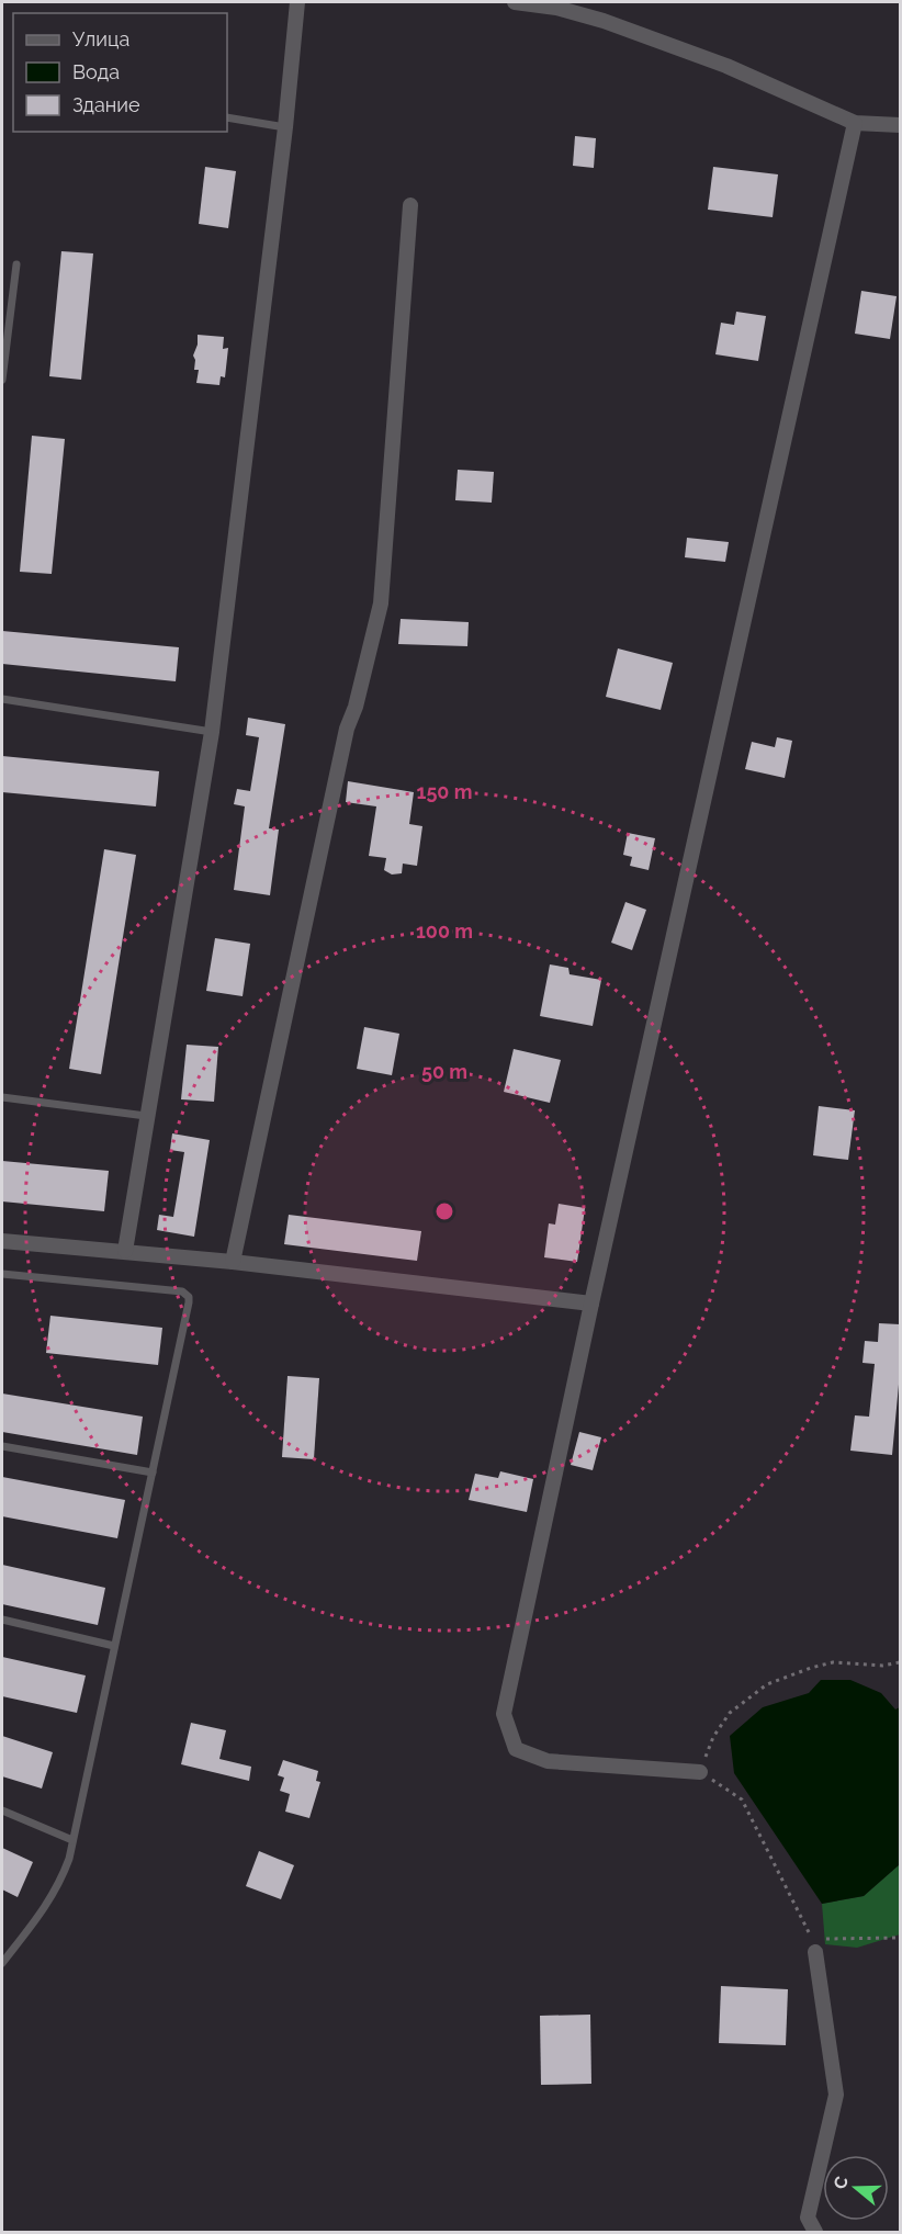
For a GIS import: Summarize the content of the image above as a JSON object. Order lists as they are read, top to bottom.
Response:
{
  "legend": ["Улица", "Вода", "Здание"],
  "north": "left",
  "rings": ["150 m", "100 m", "50 m"]
}
